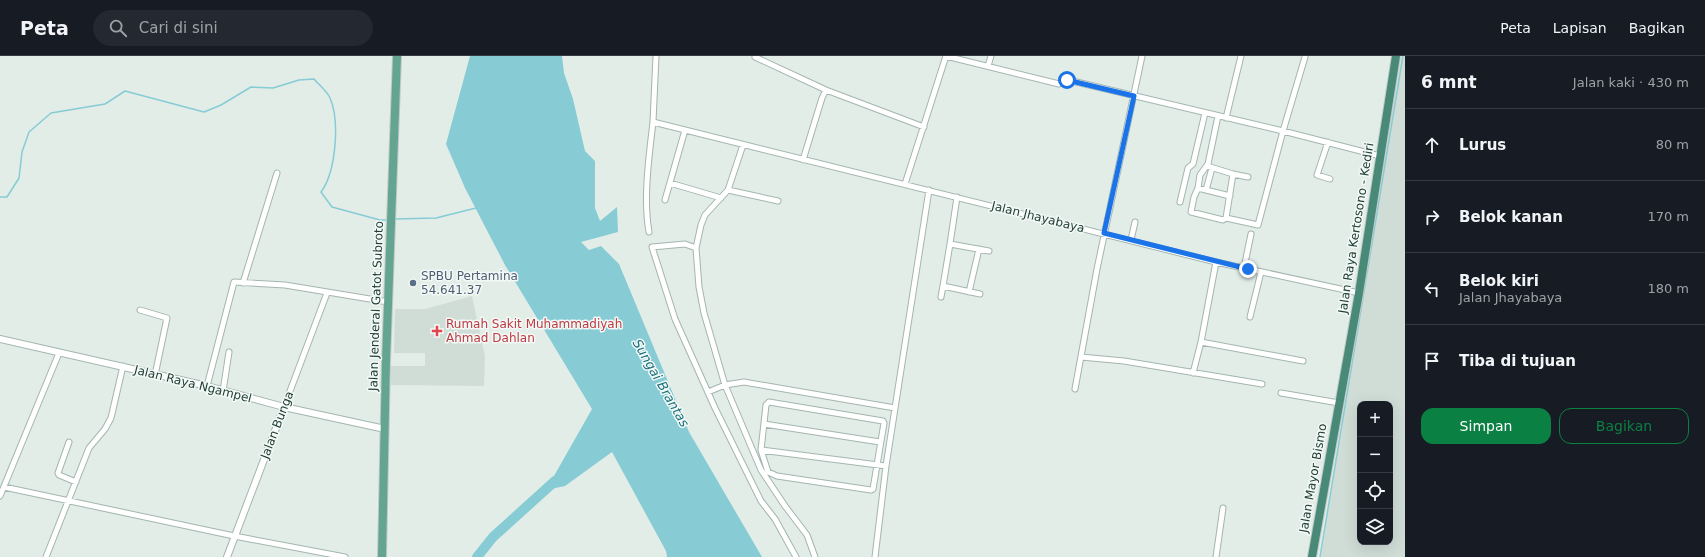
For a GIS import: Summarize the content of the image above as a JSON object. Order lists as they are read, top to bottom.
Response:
{
  "streets": {
    "highway": ["Jalan Raya Kertosono - Kediri", "Jalan Mayor Bismo"],
    "main road": ["Jalan Jenderal Gatot Subroto"],
    "street": ["Jalan Jhayabaya", "Jalan Raya Ngampel", "Jalan Bunga"]
  },
  "crossings": [
    ["Jalan Jhayabaya", "Jalan Raya Kertosono - Kediri"],
    ["Jalan Raya Kertosono - Kediri", "Jalan Mayor Bismo"],
    ["Jalan Jenderal Gatot Subroto", "Jalan Raya Ngampel"],
    ["Jalan Raya Ngampel", "Jalan Bunga"]
  ],
  "water": ["Sungai Brantas"],
  "places": {
    "other": ["SPBU Pertamina 54.641.37"],
    "health": ["Rumah Sakit Muhammadiyah Ahmad Dahlan"]
  },
  "page": {
    "header": "Peta",
    "search": "Cari di sini",
    "nav": ["Peta", "Lapisan", "Bagikan"],
    "heading": ["6 mnt", "Jalan kaki · 430 m"],
    "list": [
      ["Lurus", "80 m"],
      ["Belok kanan", "170 m"],
      ["Belok kiri", "Jalan Jhayabaya", "180 m"],
      "Tiba di tujuan"
    ],
    "buttons": ["Simpan", "Bagikan"],
    "map_buttons": ["+", "−"]
  }
}
